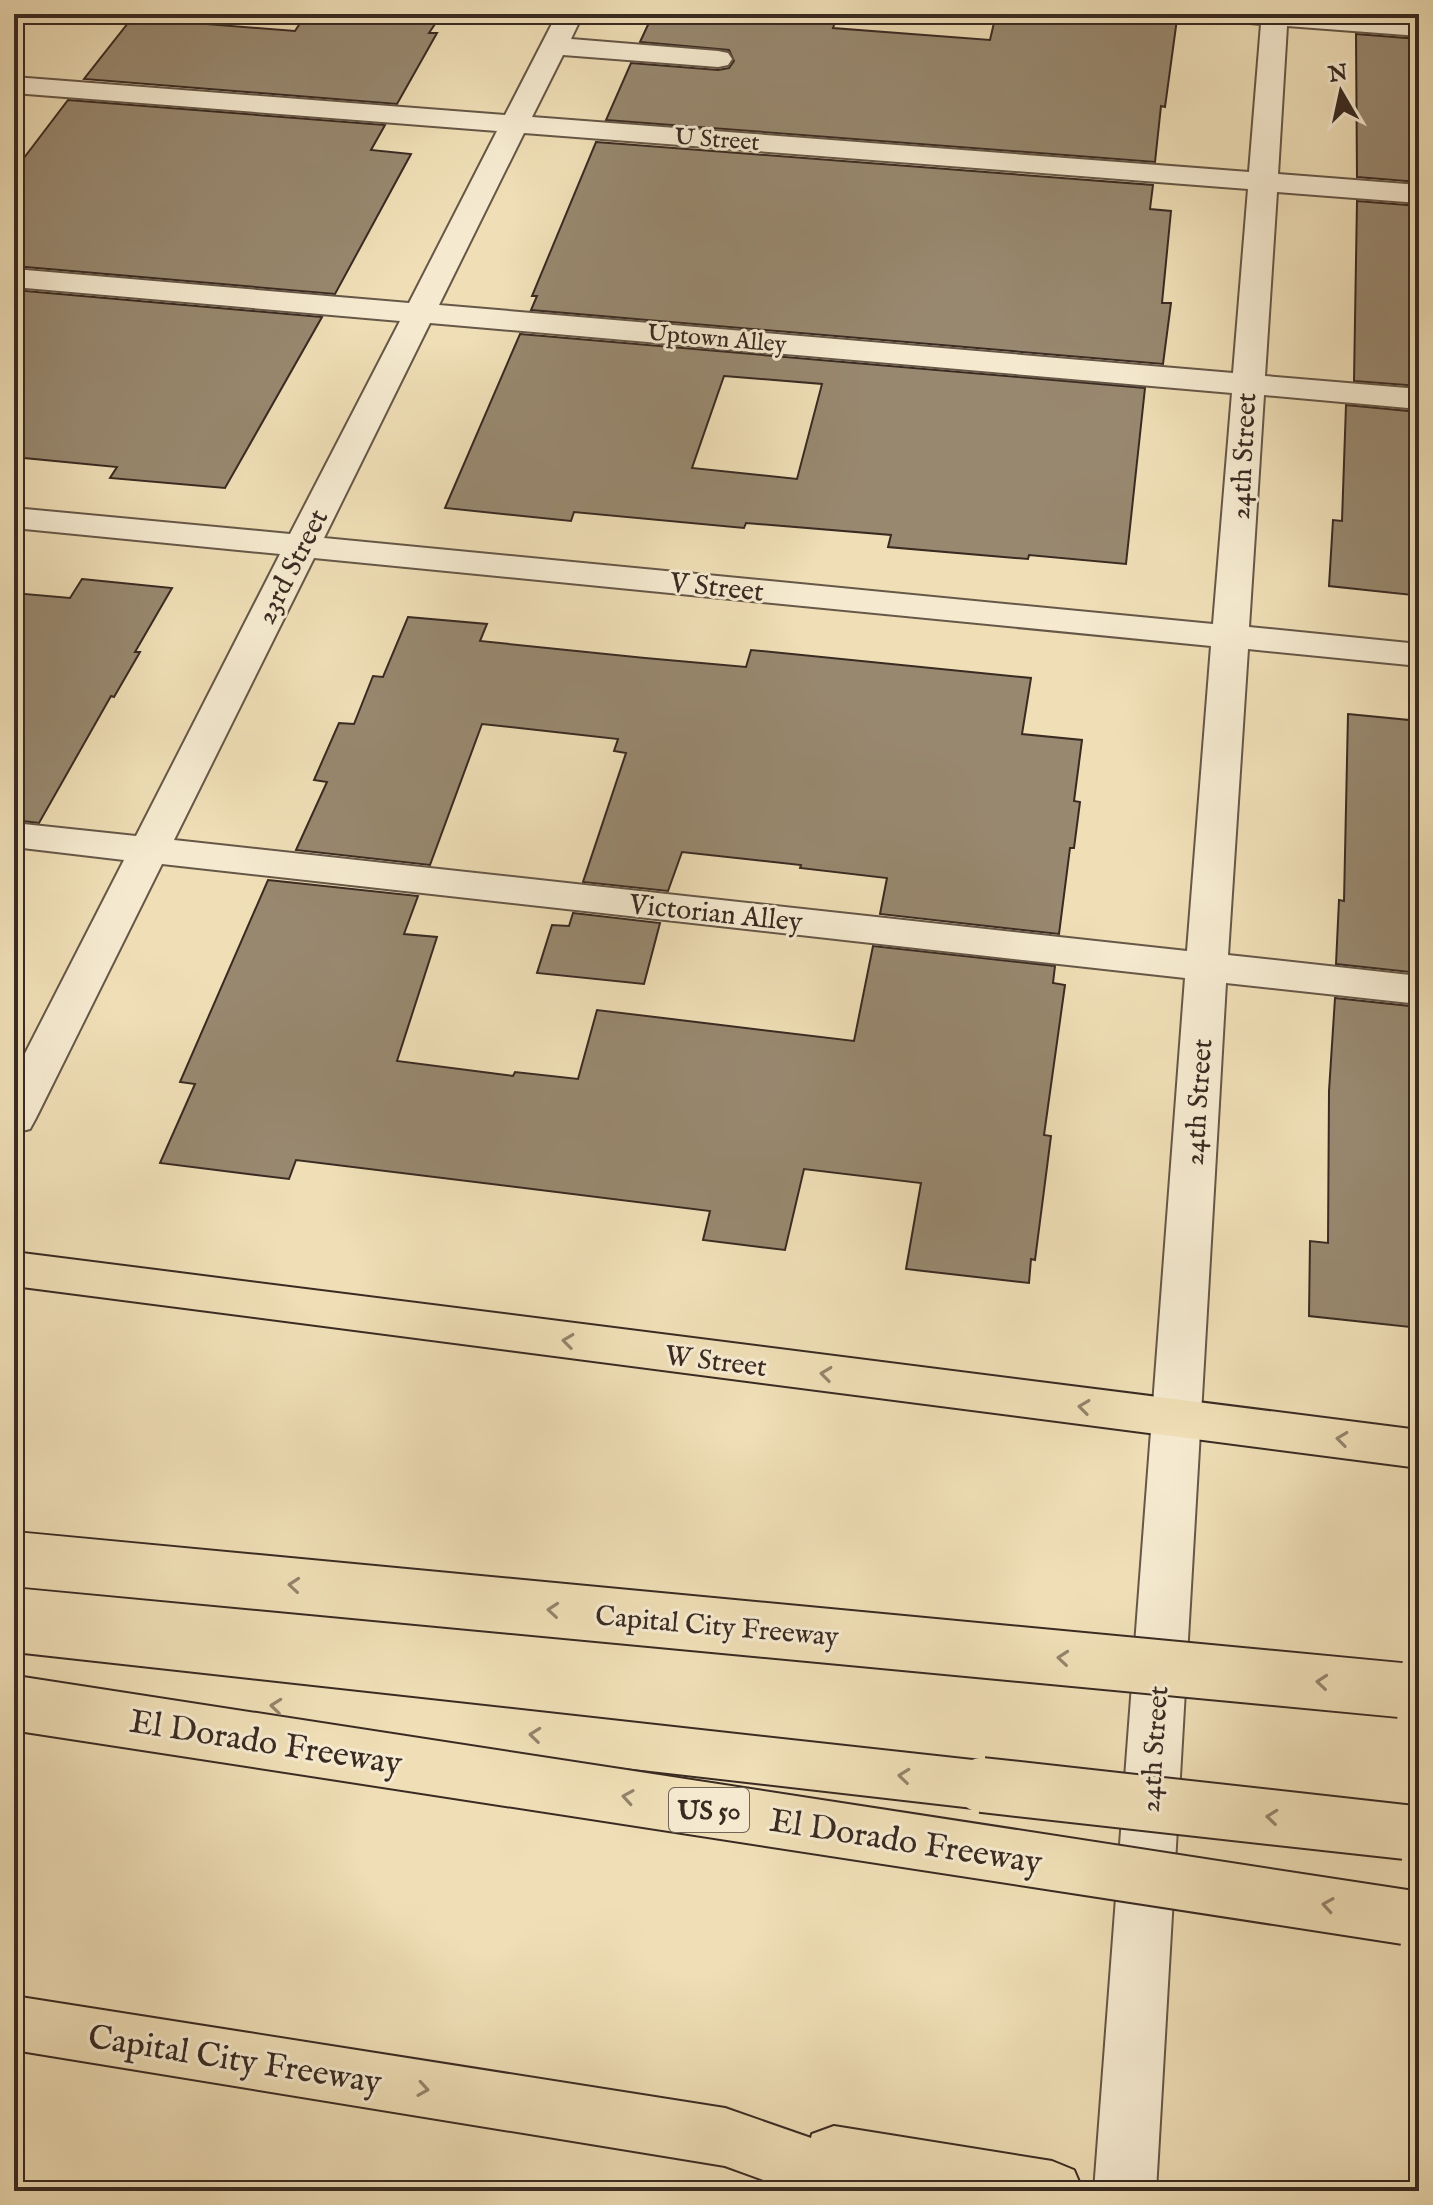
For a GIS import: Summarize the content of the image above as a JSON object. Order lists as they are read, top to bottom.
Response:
{
  "streets": {
    "main road": [
      "W Street",
      "Capital City Freeway",
      "El Dorado Freeway",
      "US 50"
    ],
    "street": [
      "U Street",
      "Uptown Alley",
      "24th Street",
      "23rd Street",
      "V Street",
      "Victorian Alley"
    ]
  },
  "crossings": [
    ["U Street", "24th Street"],
    ["U Street", "23rd Street"],
    ["Uptown Alley", "24th Street"],
    ["Uptown Alley", "23rd Street"],
    ["24th Street", "V Street"],
    ["24th Street", "Victorian Alley"],
    ["24th Street", "W Street"],
    ["23rd Street", "V Street"],
    ["23rd Street", "Victorian Alley"]
  ],
  "north": "top"
}
